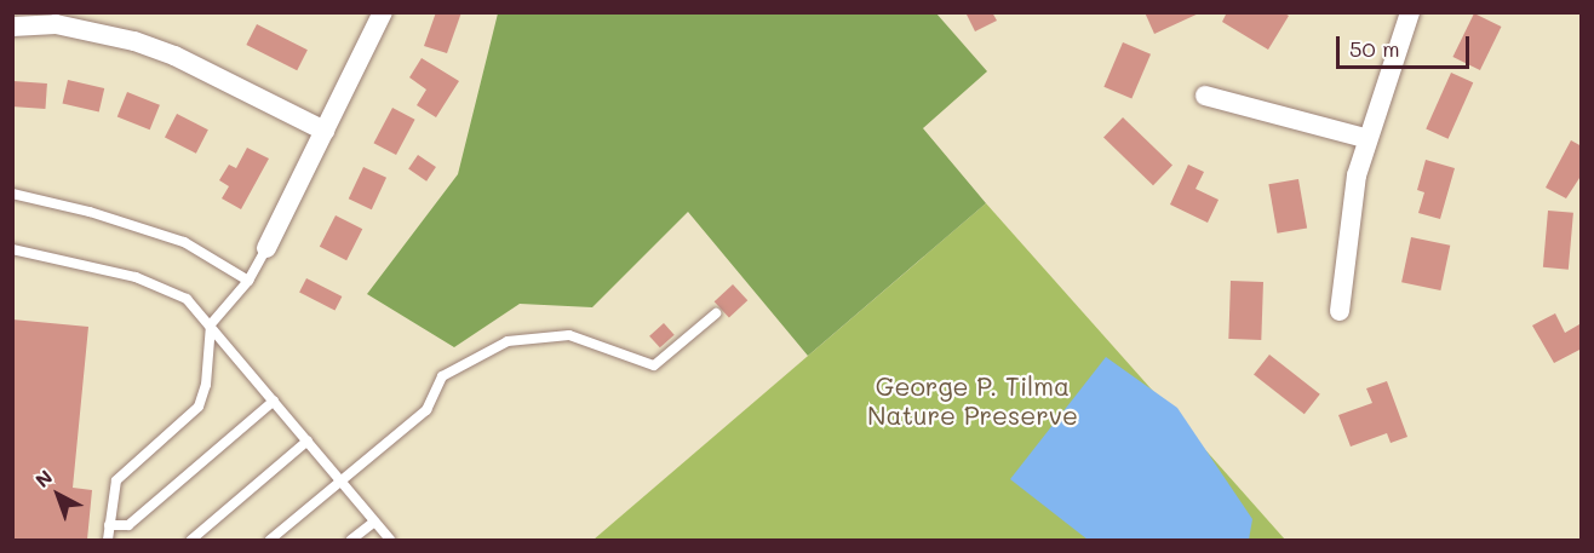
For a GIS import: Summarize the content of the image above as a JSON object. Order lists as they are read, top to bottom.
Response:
{
  "parks": ["George P. Tilma Nature Preserve"],
  "scale_bar": "50 m",
  "north": "top left"
}
